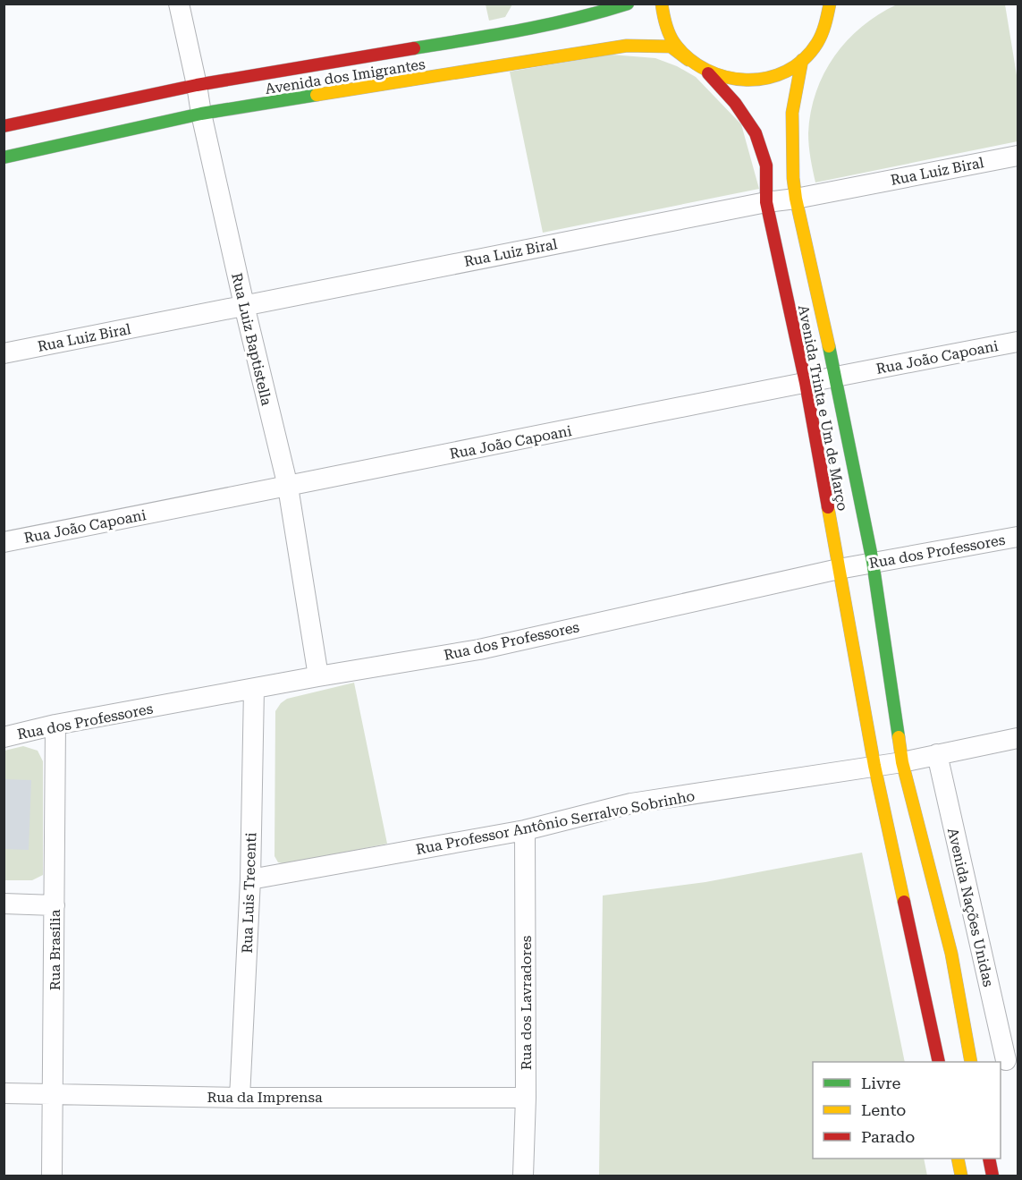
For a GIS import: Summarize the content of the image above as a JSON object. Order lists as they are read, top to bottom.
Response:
{
  "streets": {
    "street": [
      "Avenida dos Imigrantes",
      "Rua Luiz Biral",
      "Rua Luiz Baptistella",
      "Rua João Capoani",
      "Avenida Trinta e Um de Março",
      "Rua dos Professores",
      "Rua Professor Antônio Serralvo Sobrinho",
      "Rua Luis Trecenti",
      "Avenida Nações Unidas",
      "Rua Brasília",
      "Rua dos Lavradores",
      "Rua da Imprensa"
    ]
  },
  "crossings": [
    ["Avenida dos Imigrantes", "Rua Luiz Baptistella"],
    ["Rua Luiz Biral", "Rua Luiz Baptistella"],
    ["Rua Luiz Biral", "Avenida Trinta e Um de Março"],
    ["Rua Luiz Baptistella", "Rua João Capoani"],
    ["Rua Luiz Baptistella", "Rua dos Professores"],
    ["Rua João Capoani", "Avenida Trinta e Um de Março"],
    ["Avenida Trinta e Um de Março", "Rua dos Professores"],
    ["Avenida Trinta e Um de Março", "Rua Professor Antônio Serralvo Sobrinho"],
    ["Avenida Trinta e Um de Março", "Avenida Nações Unidas"],
    ["Rua dos Professores", "Rua Luis Trecenti"],
    ["Rua dos Professores", "Rua Brasília"],
    ["Rua Professor Antônio Serralvo Sobrinho", "Rua Luis Trecenti"],
    ["Rua Professor Antônio Serralvo Sobrinho", "Avenida Nações Unidas"],
    ["Rua Professor Antônio Serralvo Sobrinho", "Rua dos Lavradores"],
    ["Rua Luis Trecenti", "Rua da Imprensa"],
    ["Rua Brasília", "Rua da Imprensa"],
    ["Rua dos Lavradores", "Rua da Imprensa"]
  ],
  "legend": ["Livre", "Lento", "Parado"]
}
